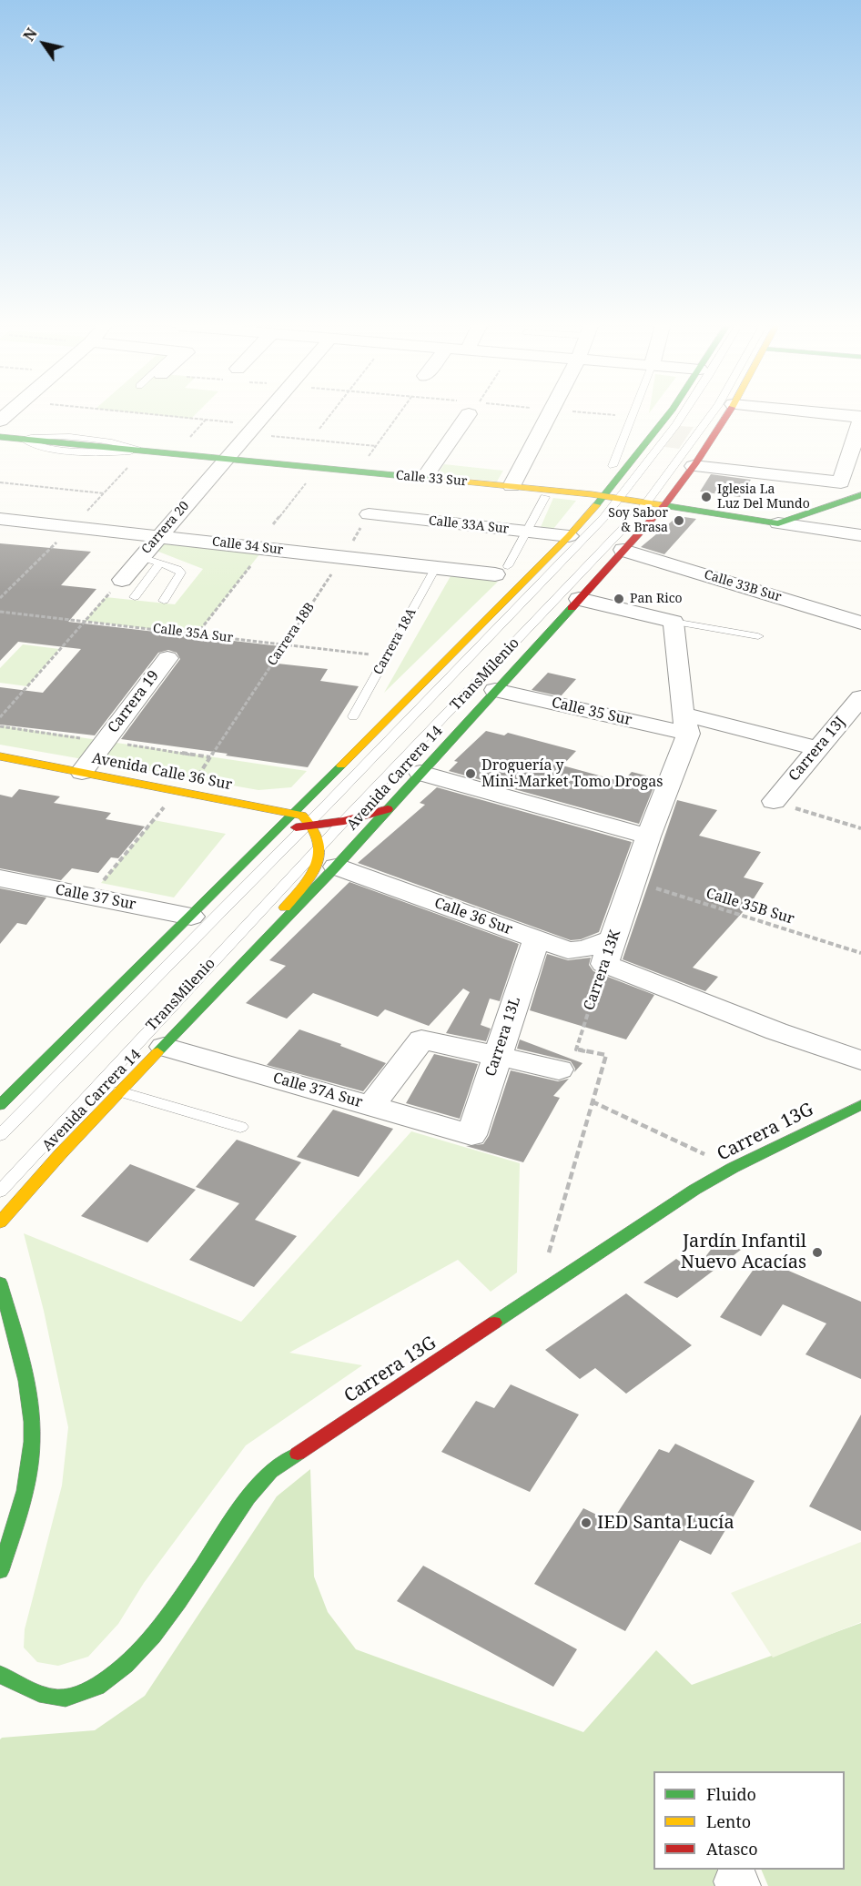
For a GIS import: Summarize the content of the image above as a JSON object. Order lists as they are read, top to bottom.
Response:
{
  "streets": {
    "main road": [
      "Calle 33 Sur",
      "Avenida Calle 36 Sur",
      "Avenida Carrera 14",
      "Carrera 13G"
    ],
    "street": [
      "Calle 33A Sur",
      "Carrera 20",
      "Calle 34 Sur",
      "Calle 33B Sur",
      "Carrera 19",
      "Calle 35 Sur",
      "Carrera 13J",
      "Calle 37 Sur",
      "Calle 36 Sur",
      "Carrera 13K",
      "Carrera 13L",
      "Calle 37A Sur"
    ],
    "lane": ["Carrera 18A", "TransMilenio"],
    "path": ["Calle 35A Sur", "Carrera 18B", "Calle 35B Sur"]
  },
  "crossings": [
    ["Calle 33 Sur", "Carrera 20"],
    ["Calle 33 Sur", "TransMilenio"],
    ["Calle 33 Sur", "Avenida Carrera 14"],
    ["Calle 33A Sur", "Carrera 18B"],
    ["Carrera 20", "Calle 34 Sur"],
    ["Calle 34 Sur", "Carrera 18B"],
    ["Calle 34 Sur", "Carrera 18A"],
    ["Calle 33B Sur", "Avenida Carrera 14"],
    ["Calle 35A Sur", "Carrera 18B"],
    ["Calle 35A Sur", "Carrera 18A"],
    ["Carrera 18B", "Avenida Calle 36 Sur"],
    ["TransMilenio", "Avenida Calle 36 Sur"],
    ["TransMilenio", "Avenida Carrera 14"],
    ["TransMilenio", "Calle 36 Sur"],
    ["Carrera 19", "Avenida Calle 36 Sur"],
    ["Calle 35 Sur", "Carrera 13J"],
    ["Calle 35 Sur", "Avenida Carrera 14"],
    ["Calle 35 Sur", "Carrera 13K"],
    ["Avenida Carrera 14", "Calle 36 Sur"],
    ["Avenida Carrera 14", "Calle 37A Sur"],
    ["Calle 35B Sur", "Carrera 13K"],
    ["Calle 36 Sur", "Carrera 13K"],
    ["Calle 36 Sur", "Carrera 13L"],
    ["Carrera 13K", "Carrera 13G"],
    ["Carrera 13L", "Calle 37A Sur"]
  ],
  "places": [
    "Iglesia La Luz Del Mundo",
    "Soy Sabor & Brasa",
    "Pan Rico",
    "Droguería y Mini-Market Tomo Drogas",
    "Jardín Infantil Nuevo Acacías",
    "IED Santa Lucía"
  ],
  "legend": ["Fluido", "Lento", "Atasco"],
  "north": "top left"
}
